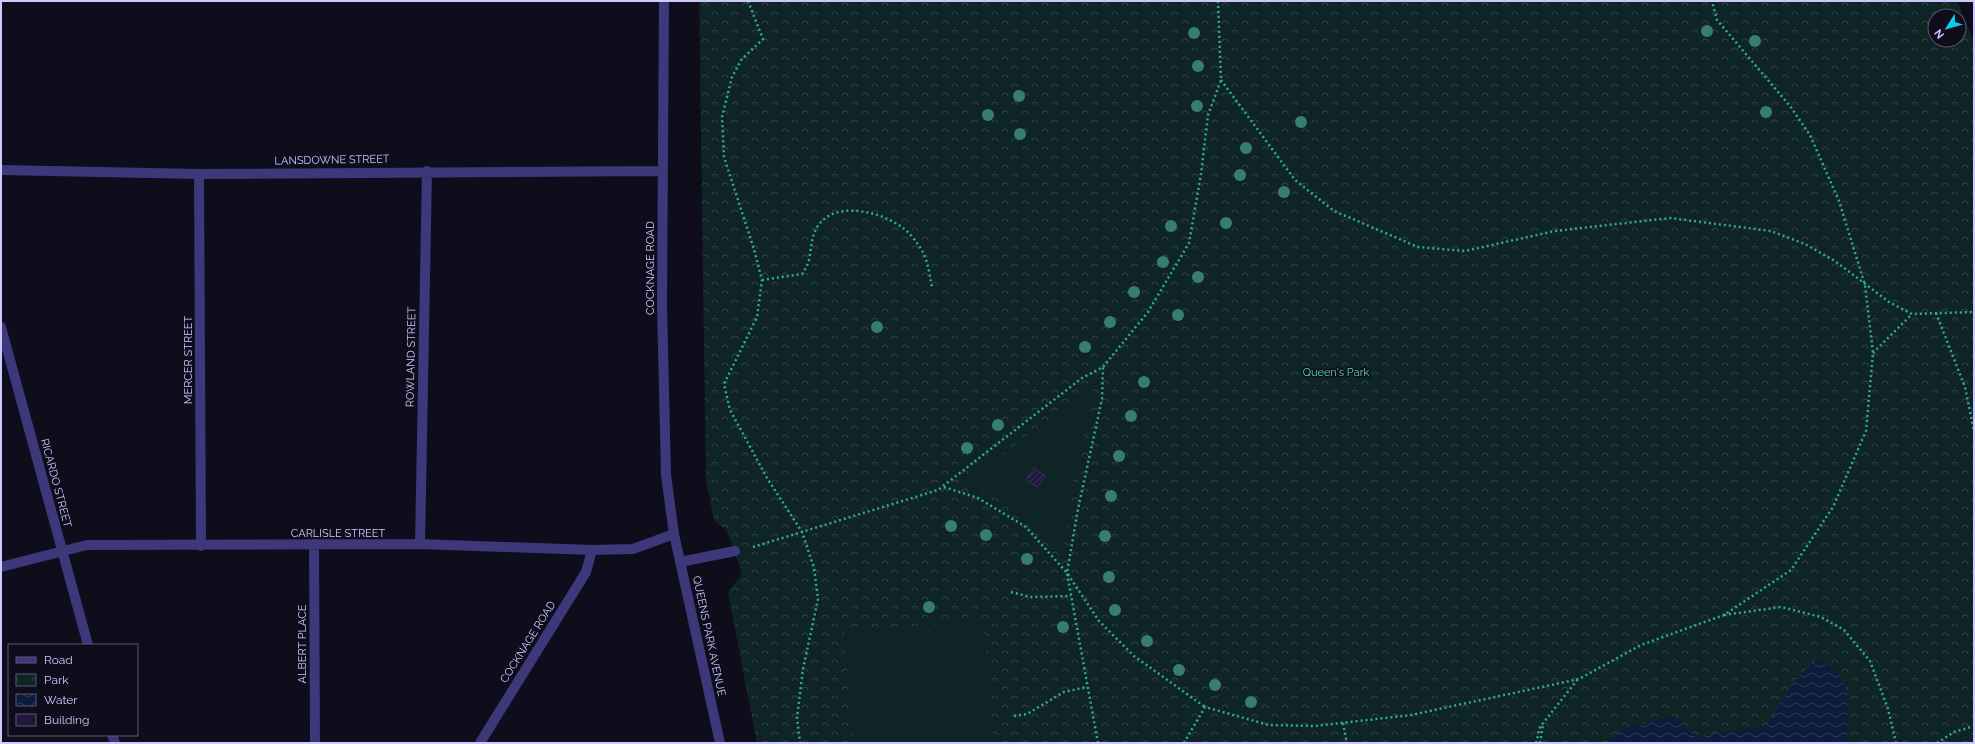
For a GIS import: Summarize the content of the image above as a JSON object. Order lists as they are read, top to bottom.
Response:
{
  "streets": {
    "street": [
      "LANSDOWNE STREET",
      "COCKNAGE ROAD",
      "ROWLAND STREET",
      "MERCER STREET",
      "RICARDO STREET",
      "CARLISLE STREET",
      "QUEENS PARK AVENUE",
      "ALBERT PLACE"
    ]
  },
  "crossings": [
    ["LANSDOWNE STREET", "COCKNAGE ROAD"],
    ["LANSDOWNE STREET", "ROWLAND STREET"],
    ["LANSDOWNE STREET", "MERCER STREET"],
    ["COCKNAGE ROAD", "CARLISLE STREET"],
    ["COCKNAGE ROAD", "QUEENS PARK AVENUE"],
    ["ROWLAND STREET", "CARLISLE STREET"],
    ["MERCER STREET", "CARLISLE STREET"],
    ["RICARDO STREET", "CARLISLE STREET"],
    ["CARLISLE STREET", "QUEENS PARK AVENUE"],
    ["CARLISLE STREET", "ALBERT PLACE"]
  ],
  "parks": ["Queen's Park"],
  "legend": [
    "Road",
    "Park",
    "Water",
    "Building"
  ],
  "north": "bottom left"
}
